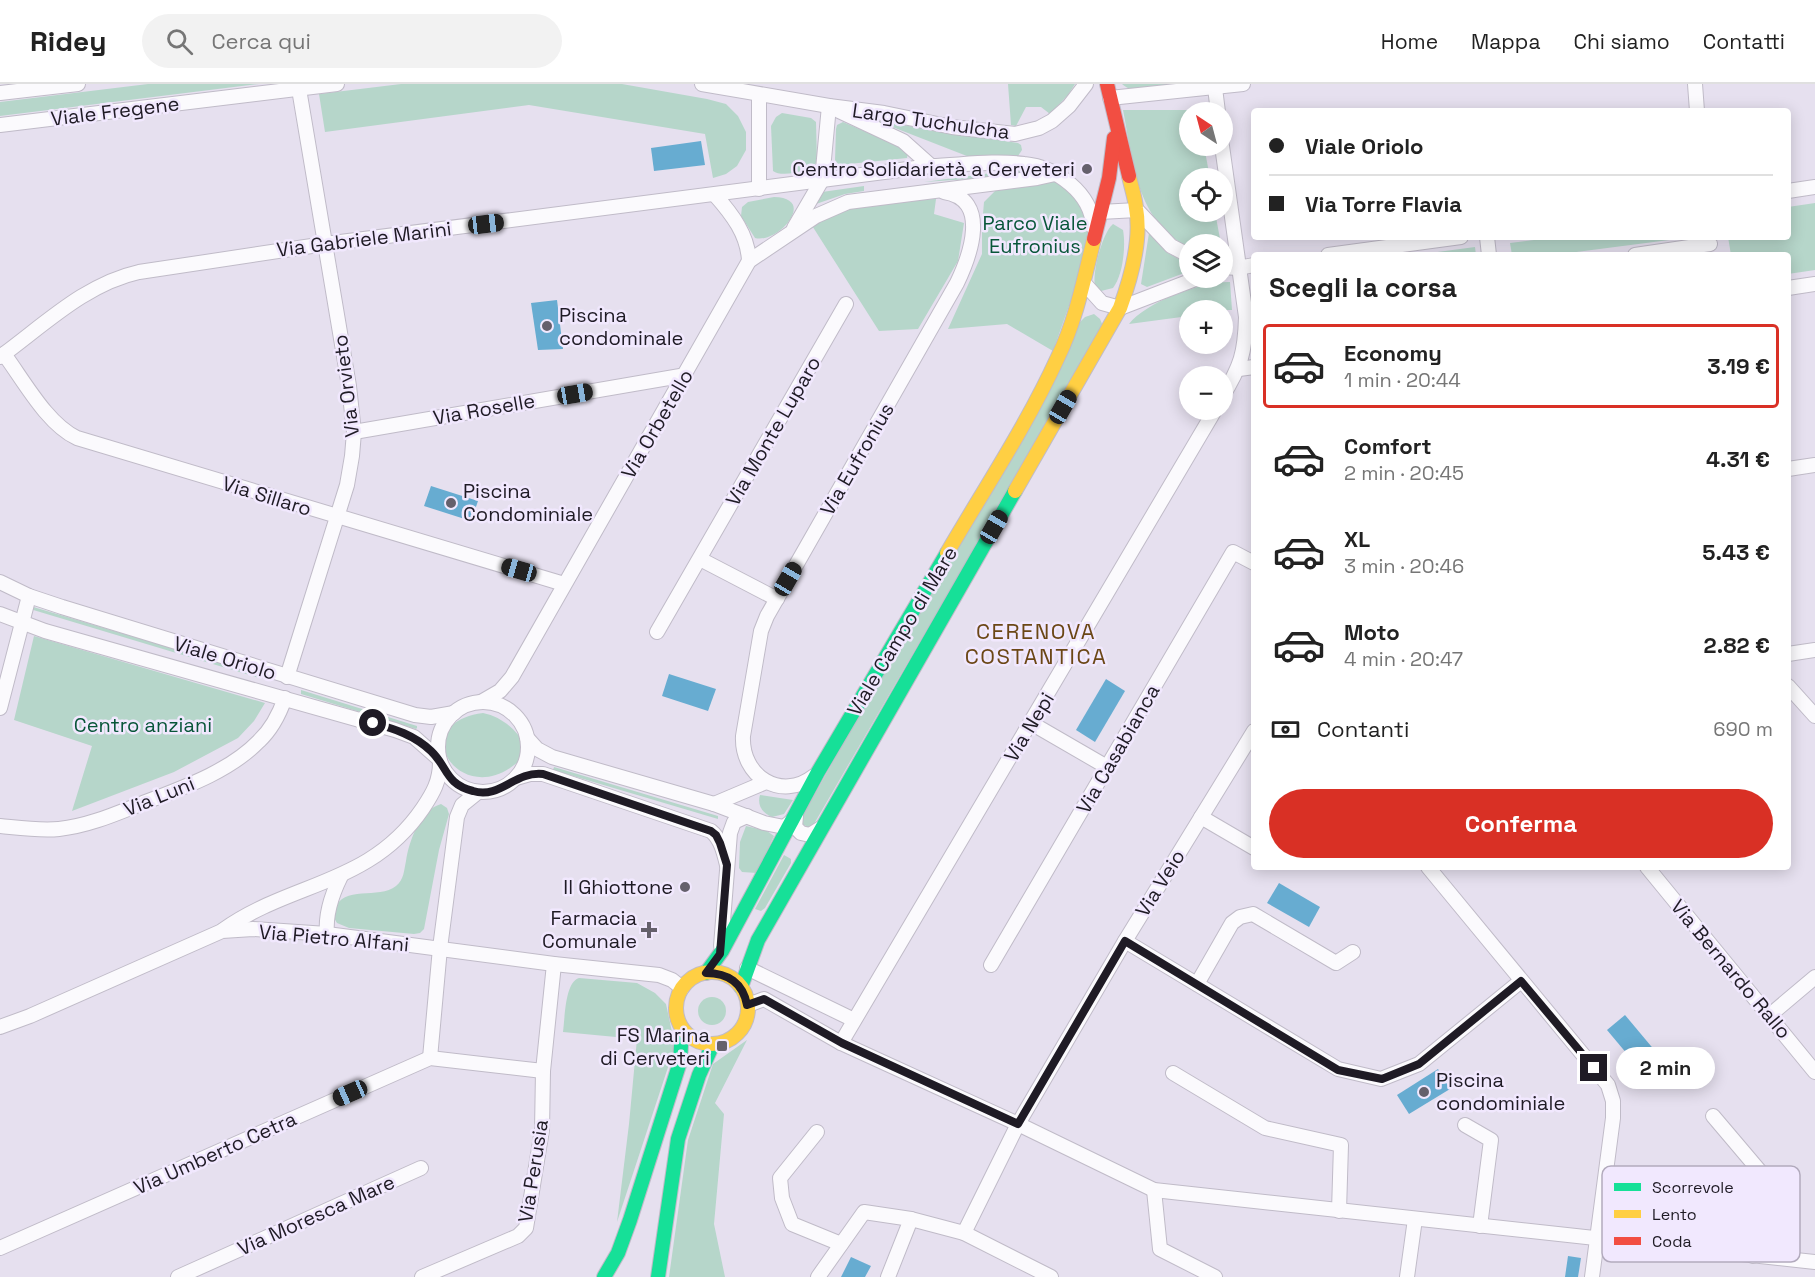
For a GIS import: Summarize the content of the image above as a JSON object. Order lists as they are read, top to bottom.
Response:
{
  "streets": {
    "street": [
      "Viale Fregene",
      "Largo Tuchulcha",
      "Via Gabriele Marini",
      "Via Orvieto",
      "Via Roselle",
      "Via Orbetello",
      "Via Monte Luparo",
      "Via Eufronius",
      "Via Sillaro",
      "Viale Campo di Mare",
      "Viale Oriolo",
      "Via Nepi",
      "Via Casabianca",
      "Via Luni",
      "Via Veio",
      "Via Pietro Alfani",
      "Via Bernardo Rallo",
      "Via Umberto Cetra",
      "Via Perusia",
      "Via Moresca Mare"
    ]
  },
  "crossings": [
    ["Viale Fregene", "Via Orvieto"],
    ["Largo Tuchulcha", "Via Gabriele Marini"],
    ["Largo Tuchulcha", "Via Orbetello"],
    ["Largo Tuchulcha", "Viale Campo di Mare"],
    ["Via Gabriele Marini", "Via Orvieto"],
    ["Via Gabriele Marini", "Via Sillaro"],
    ["Via Orvieto", "Via Roselle"],
    ["Via Orvieto", "Via Sillaro"],
    ["Via Orvieto", "Viale Oriolo"],
    ["Via Roselle", "Via Orbetello"],
    ["Via Orbetello", "Via Eufronius"],
    ["Via Orbetello", "Via Sillaro"],
    ["Via Orbetello", "Viale Oriolo"],
    ["Viale Campo di Mare", "Via Pietro Alfani"],
    ["Viale Oriolo", "Via Luni"]
  ],
  "districts": ["CERENOVA COSTANTICA"],
  "parks": ["Parco Viale Eufronius", "Centro anziani"],
  "places": {
    "other": [
      "Centro Solidarietà a Cerveteri",
      "Piscina condominale",
      "Piscina Condominiale",
      "Il Ghiottone",
      "Piscina condominiale"
    ],
    "health": ["Farmacia Comunale"],
    "transit": ["FS Marina di Cerveteri"]
  },
  "legend": ["Scorrevole", "Lento", "Coda"],
  "north": "top left",
  "page": {
    "header": "Ridey",
    "search": "Cerca qui",
    "nav": [
      "Home",
      "Mappa",
      "Chi siamo",
      "Contatti"
    ],
    "map_buttons": ["+", "−"],
    "banner": ["Viale Oriolo", "Via Torre Flavia"],
    "heading": "Scegli la corsa",
    "list": [
      {
        "name": "Economy",
        "note": "1 min · 20:44",
        "value": "3.19 €"
      },
      {
        "name": "Comfort",
        "note": "2 min · 20:45",
        "value": "4.31 €"
      },
      {
        "name": "XL",
        "note": "3 min · 20:46",
        "value": "5.43 €"
      },
      {
        "name": "Moto",
        "note": "4 min · 20:47",
        "value": "2.82 €"
      }
    ],
    "pay": ["Contanti", "690 m"],
    "buttons": "Conferma",
    "bubble": "2 min"
  }
}
